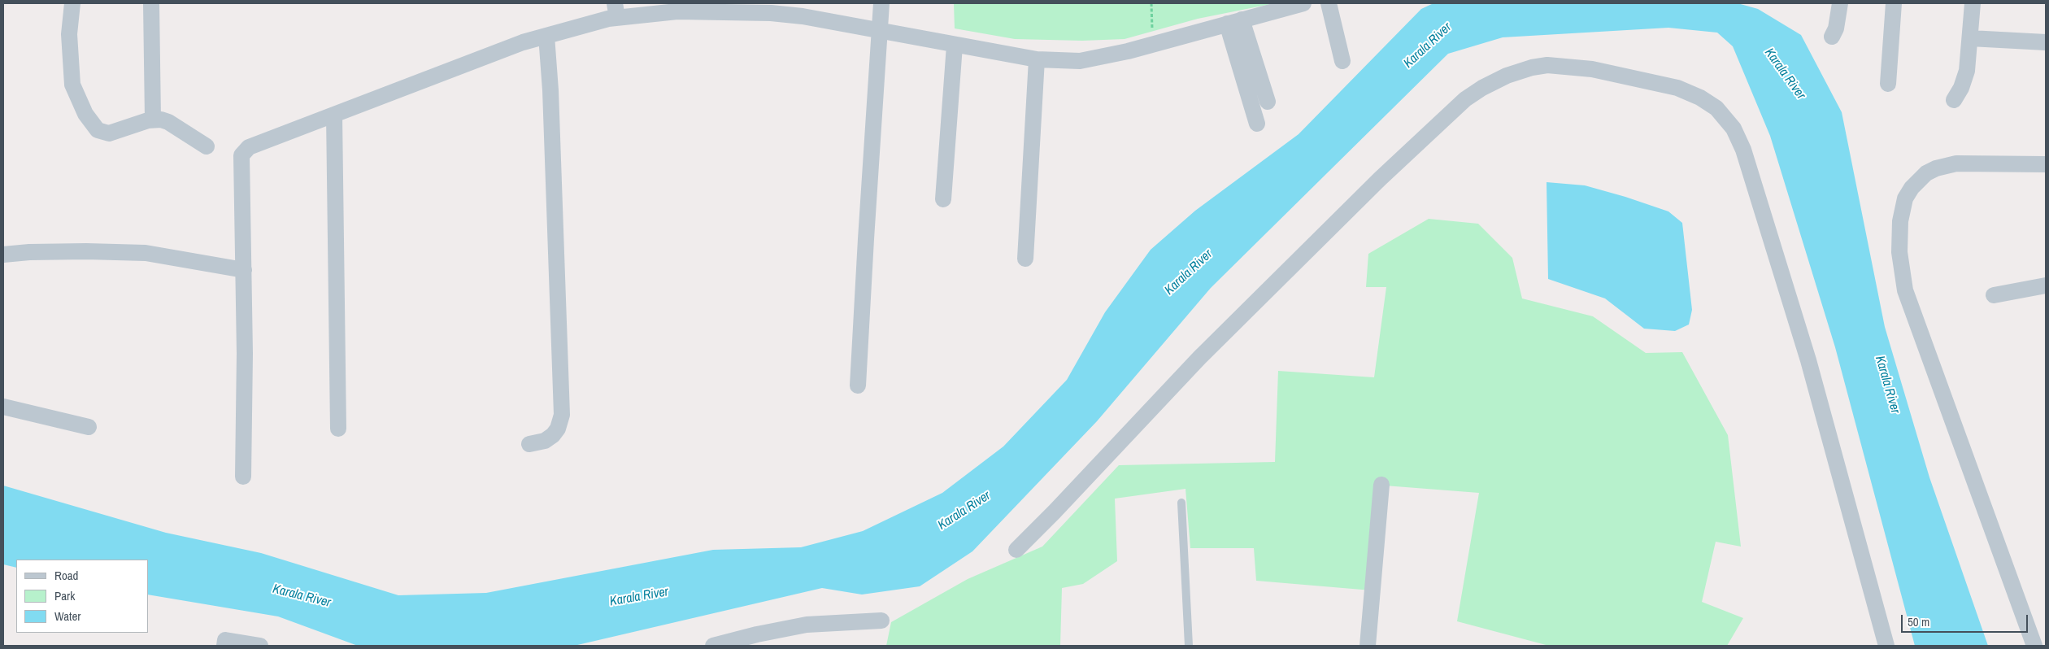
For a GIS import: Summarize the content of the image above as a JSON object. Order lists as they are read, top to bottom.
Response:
{
  "water": ["Karala River"],
  "legend": ["Road", "Park", "Water"],
  "scale_bar": "50 m"
}
